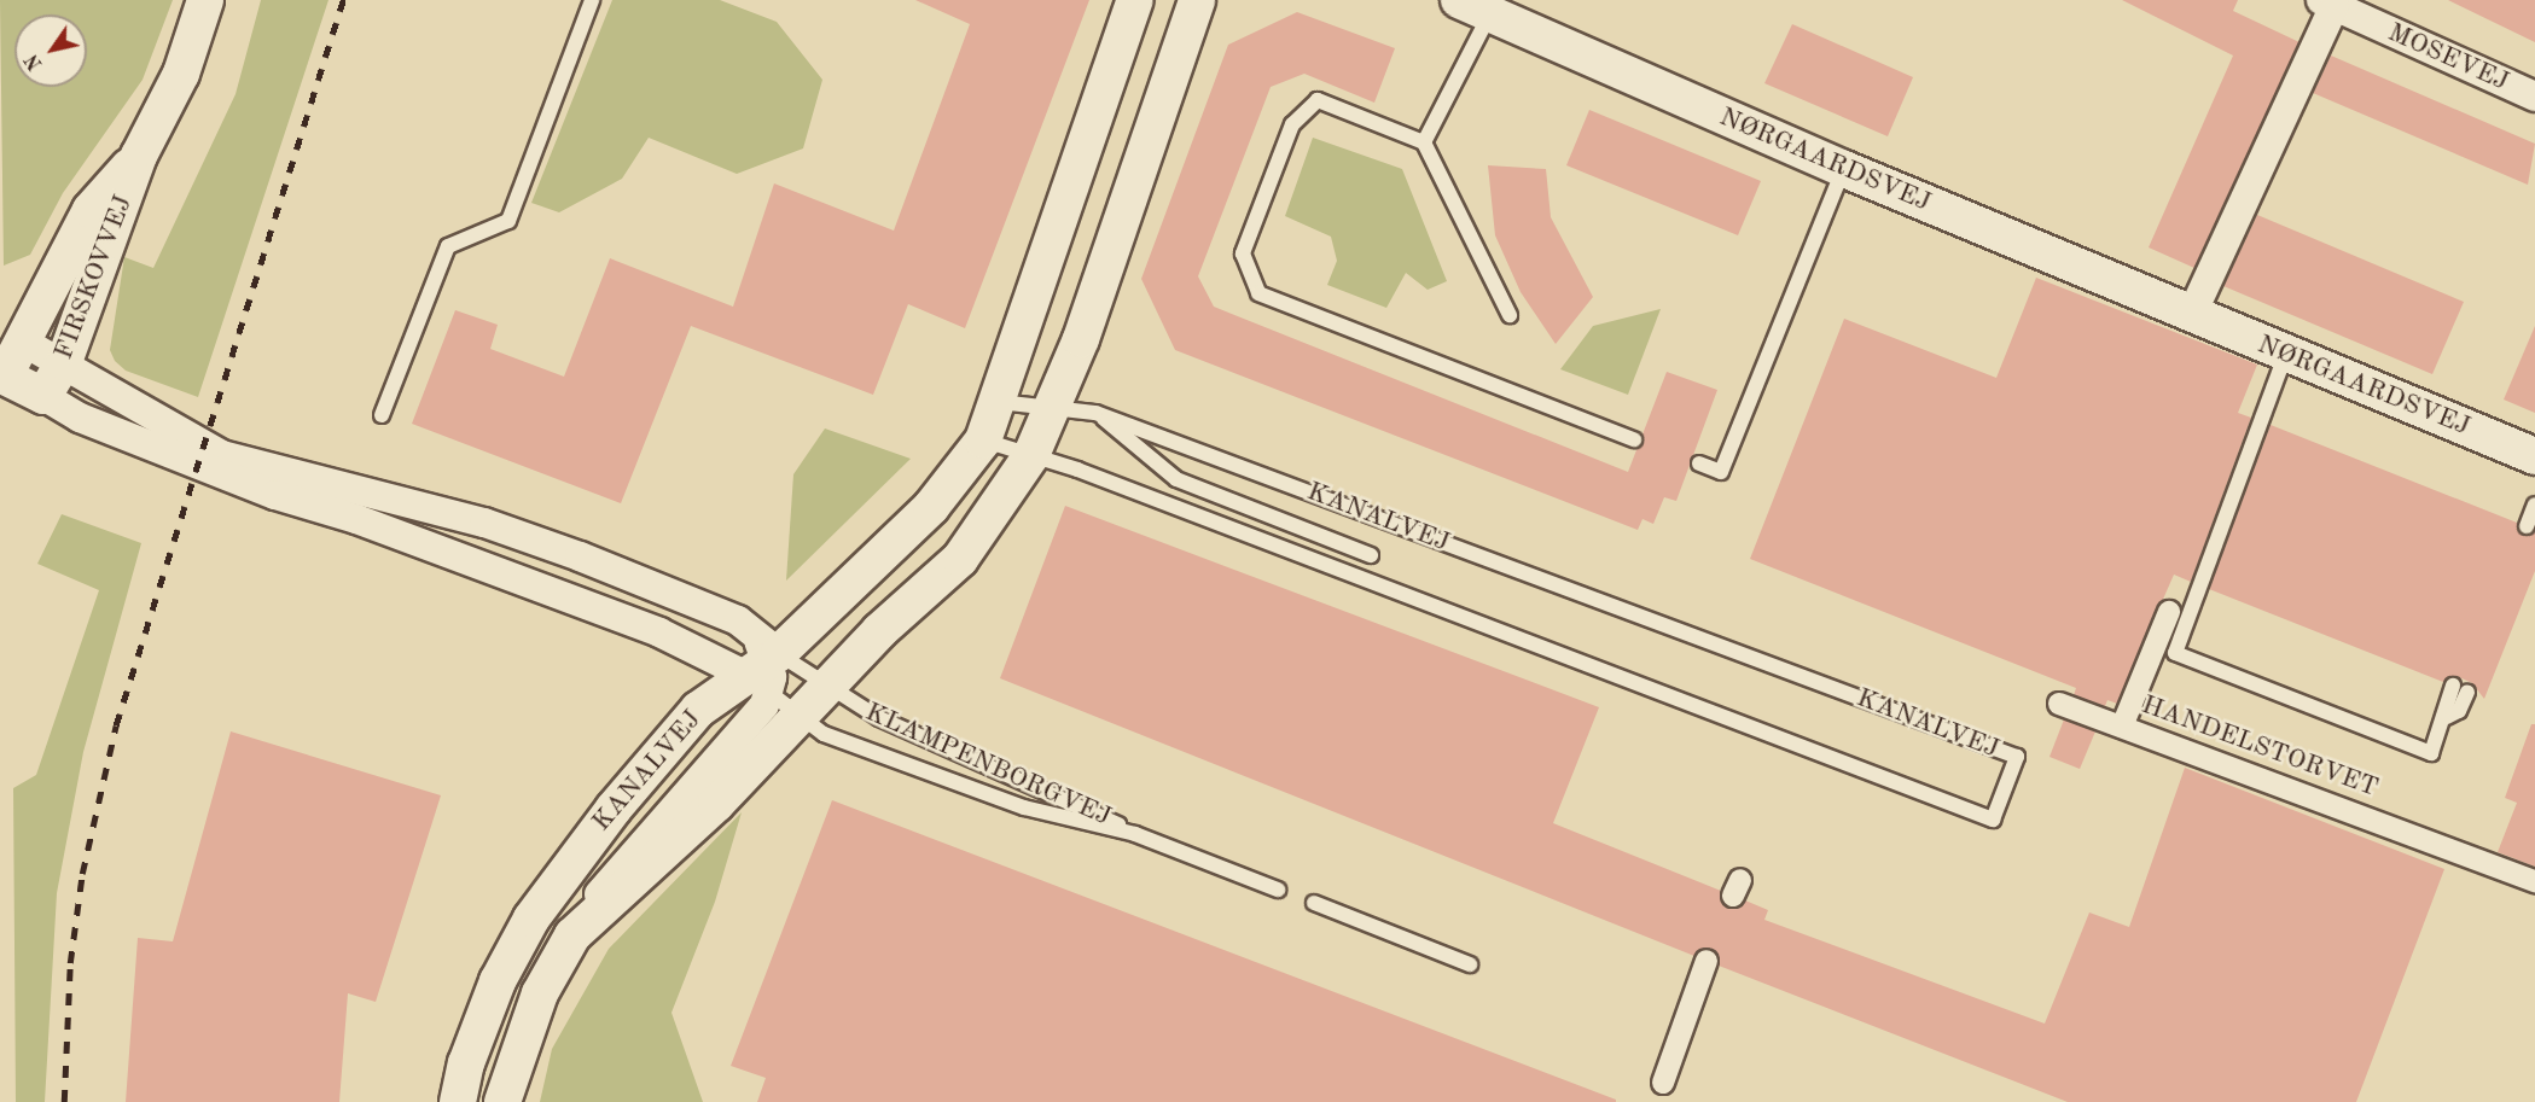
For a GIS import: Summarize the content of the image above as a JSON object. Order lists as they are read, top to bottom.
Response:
{
  "streets": {
    "street": [
      "MOSEVEJ",
      "NØRGAARDSVEJ",
      "FIRSKOVVEJ",
      "KANALVEJ",
      "HANDELSTORVET"
    ],
    "lane": ["KLAMPENBORGVEJ"]
  },
  "crossings": [
    ["KANALVEJ", "KLAMPENBORGVEJ"]
  ],
  "north": "bottom left"
}
